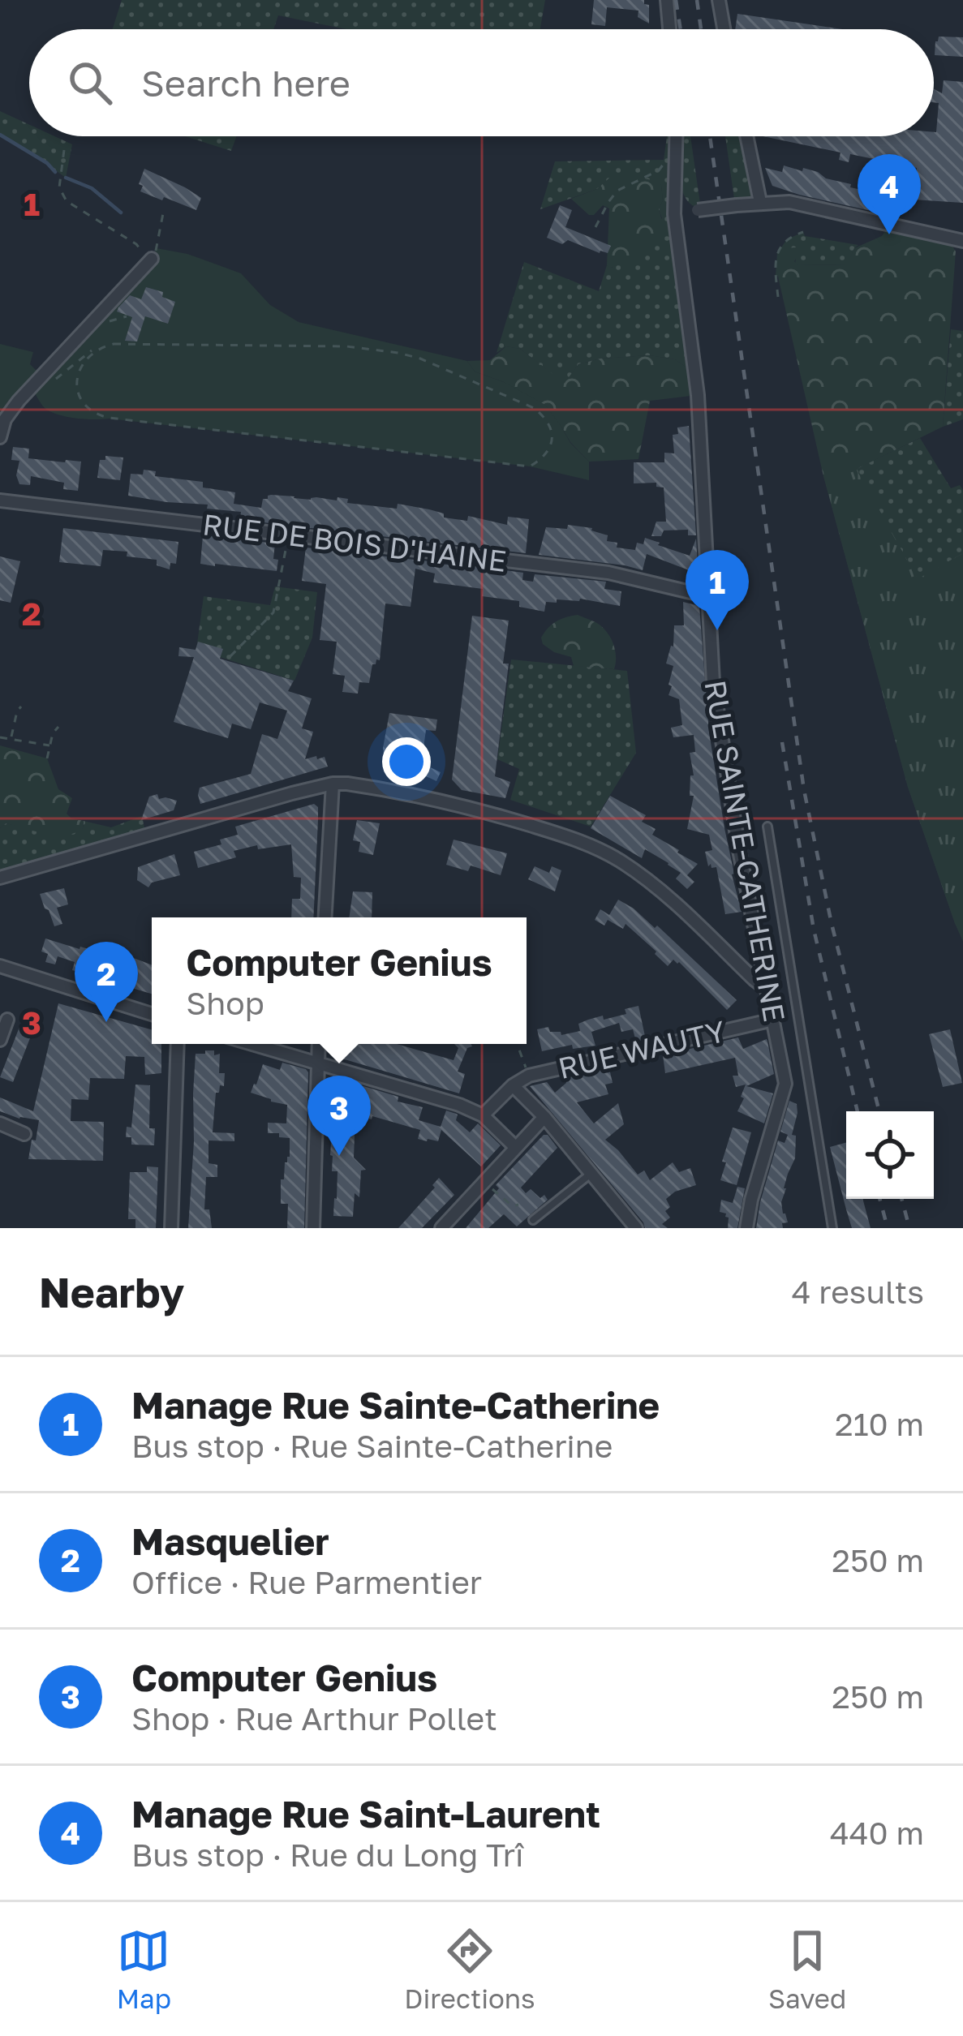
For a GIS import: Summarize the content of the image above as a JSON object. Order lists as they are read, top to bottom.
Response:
{
  "streets": {
    "street": ["RUE DE BOIS D'HAINE", "RUE SAINTE-CATHERINE", "RUE WAUTY"]
  },
  "crossings": [
    ["RUE DE BOIS D'HAINE", "RUE SAINTE-CATHERINE"],
    ["RUE SAINTE-CATHERINE", "RUE WAUTY"]
  ],
  "page": {
    "search": "Search here",
    "pins": [
      "4",
      "1",
      "2",
      "3"
    ],
    "popup": ["Computer Genius", "Shop"],
    "heading": ["Nearby", "4 results"],
    "list": [
      {
        "mark": "1",
        "name": "Manage Rue Sainte-Catherine",
        "note": "Bus stop · Rue Sainte-Catherine",
        "value": "210 m"
      },
      {
        "mark": "2",
        "name": "Masquelier",
        "note": "Office · Rue Parmentier",
        "value": "250 m"
      },
      {
        "mark": "3",
        "name": "Computer Genius",
        "note": "Shop · Rue Arthur Pollet",
        "value": "250 m"
      },
      {
        "mark": "4",
        "name": "Manage Rue Saint-Laurent",
        "note": "Bus stop · Rue du Long Trî",
        "value": "440 m"
      }
    ],
    "nav": ["Map", "Directions", "Saved"]
  },
  "grid": {
    "rows": ["1", "2", "3"]
  }
}
